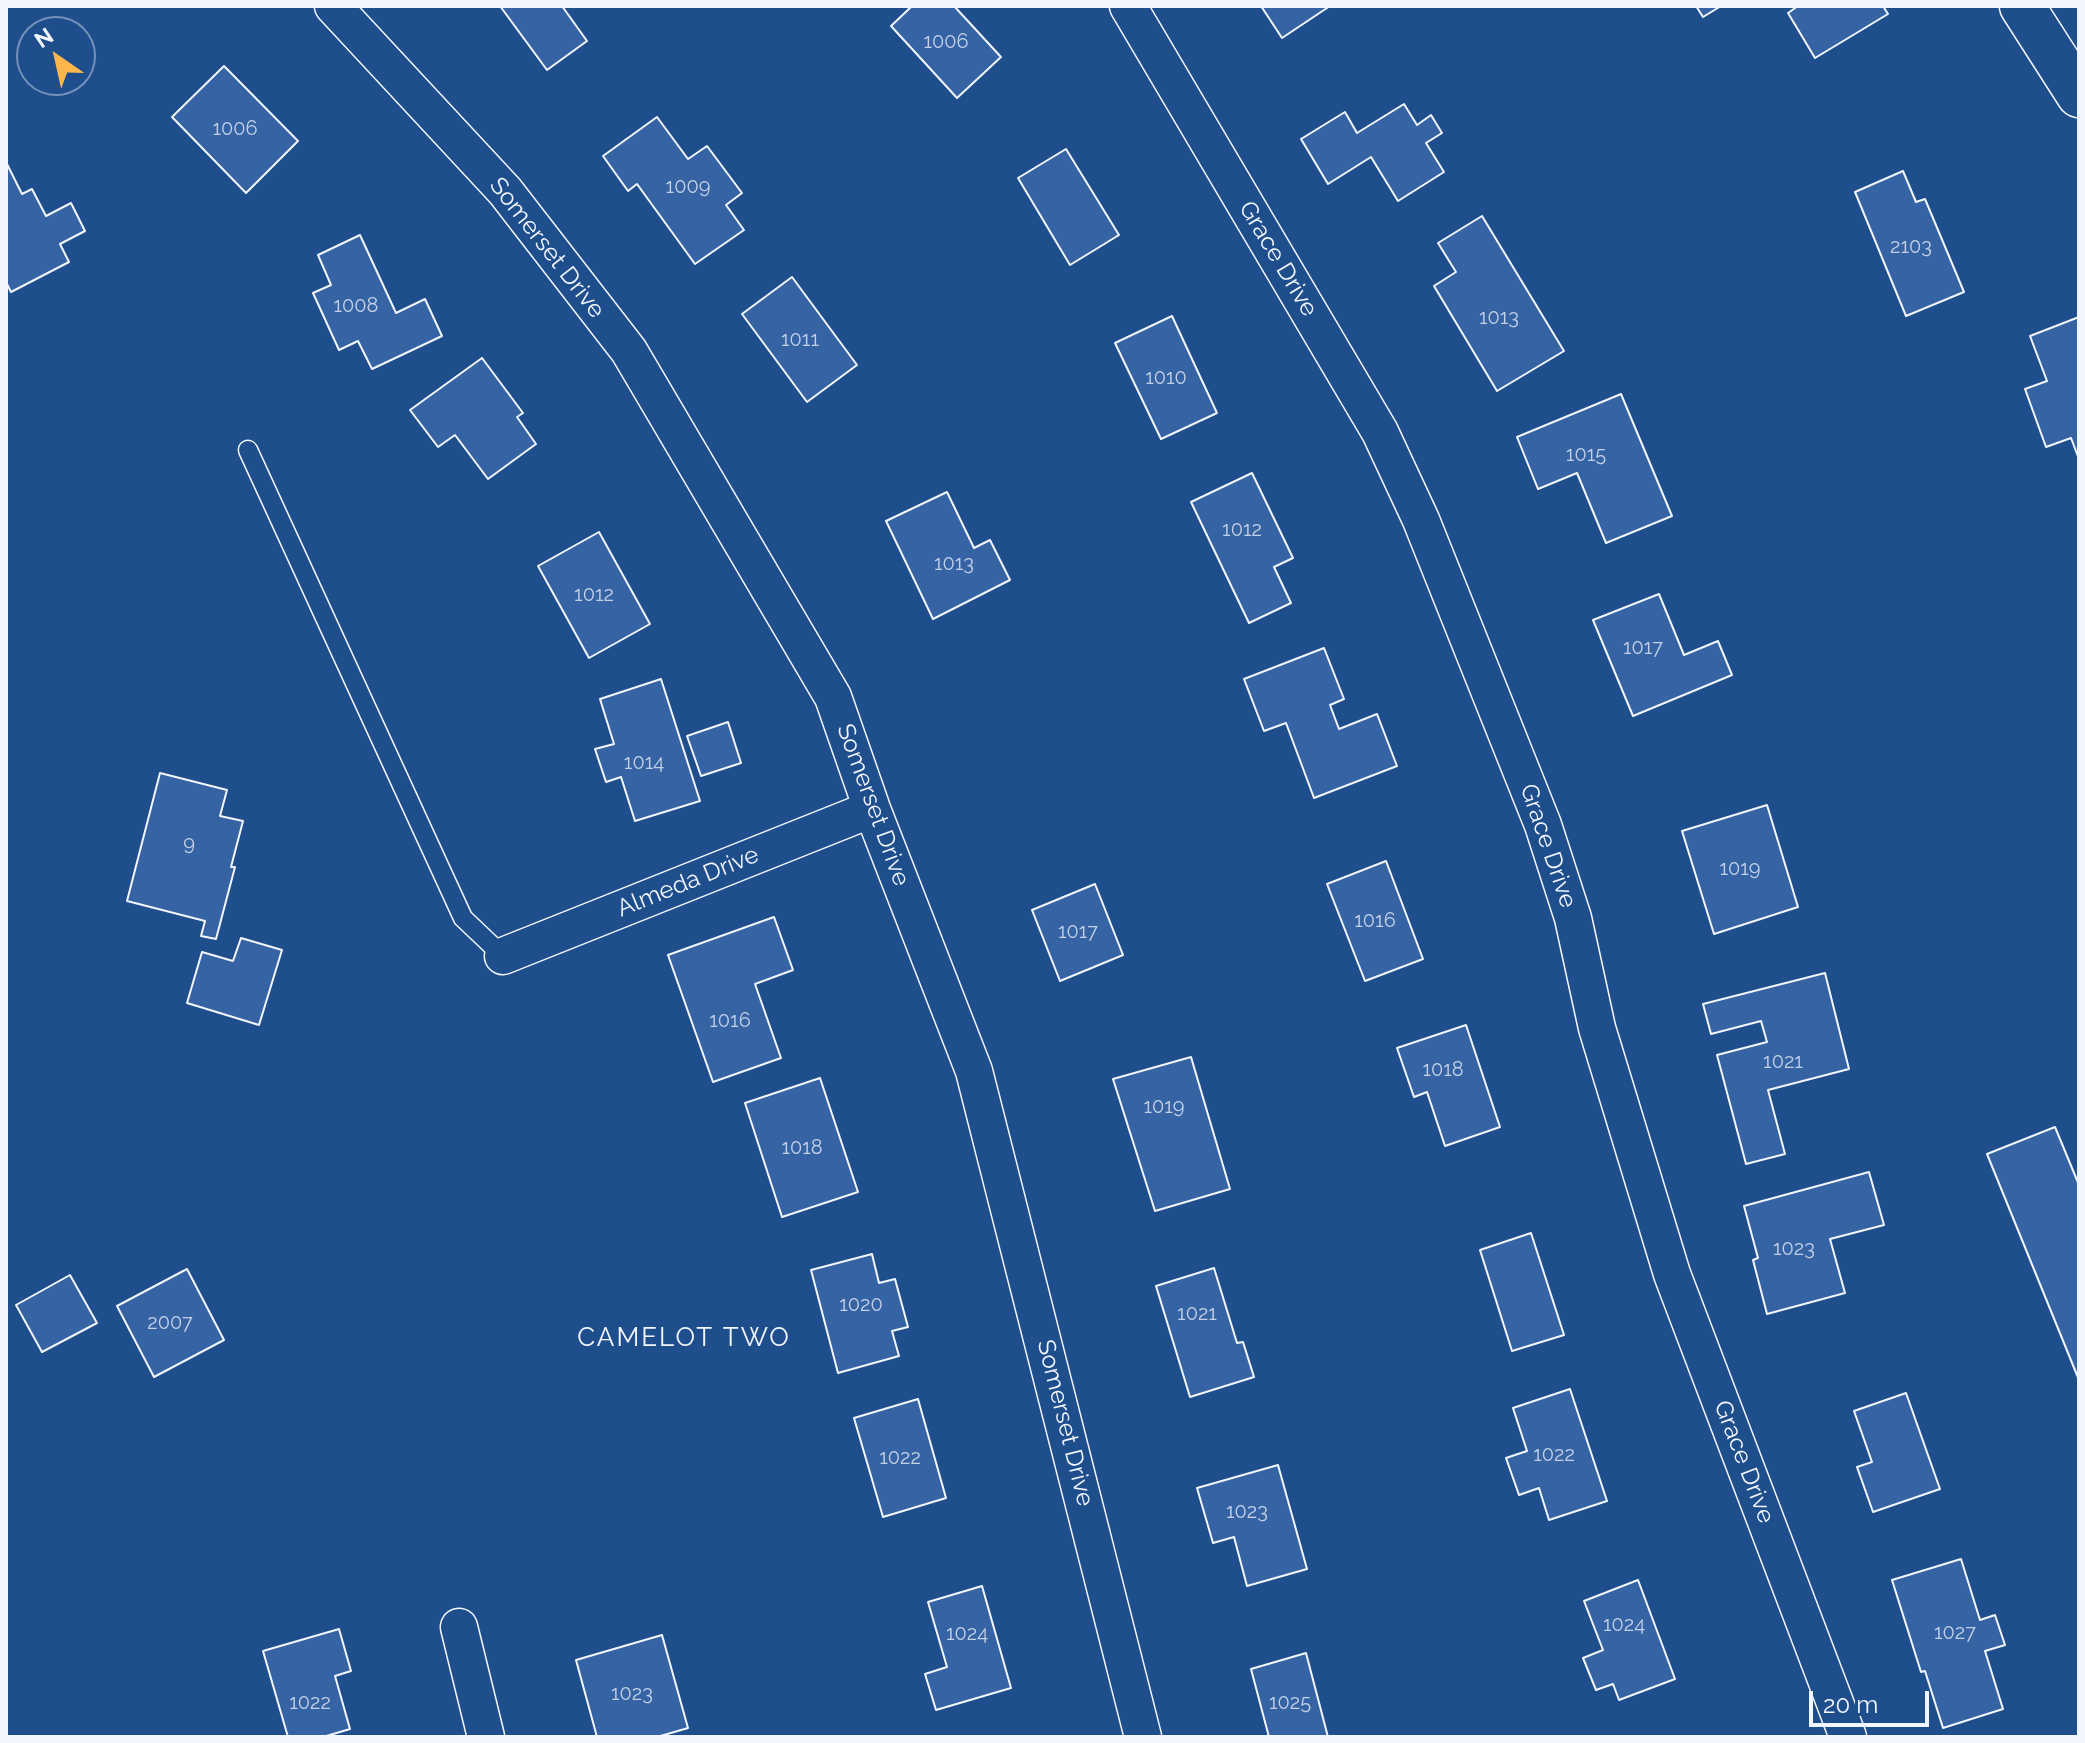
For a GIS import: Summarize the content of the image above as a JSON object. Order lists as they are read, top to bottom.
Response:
{
  "streets": {
    "street": ["Somerset Drive", "Grace Drive", "Almeda Drive"]
  },
  "crossings": [
    ["Somerset Drive", "Almeda Drive"]
  ],
  "districts": ["CAMELOT TWO"],
  "house_numbers": [
    "1006",
    "1006",
    "1009",
    "2103",
    "1008",
    "1013",
    "1011",
    "1010",
    "1015",
    "1012",
    "1013",
    "1012",
    "1017",
    "1014",
    "9",
    "1019",
    "1016",
    "1017",
    "1016",
    "1021",
    "1018",
    "1019",
    "1018",
    "1023",
    "1020",
    "1021",
    "2007",
    "1022",
    "1022",
    "1023",
    "1024",
    "1027",
    "1024",
    "1023",
    "1022",
    "1025"
  ],
  "scale_bar": "20 m",
  "north": "top left"
}
